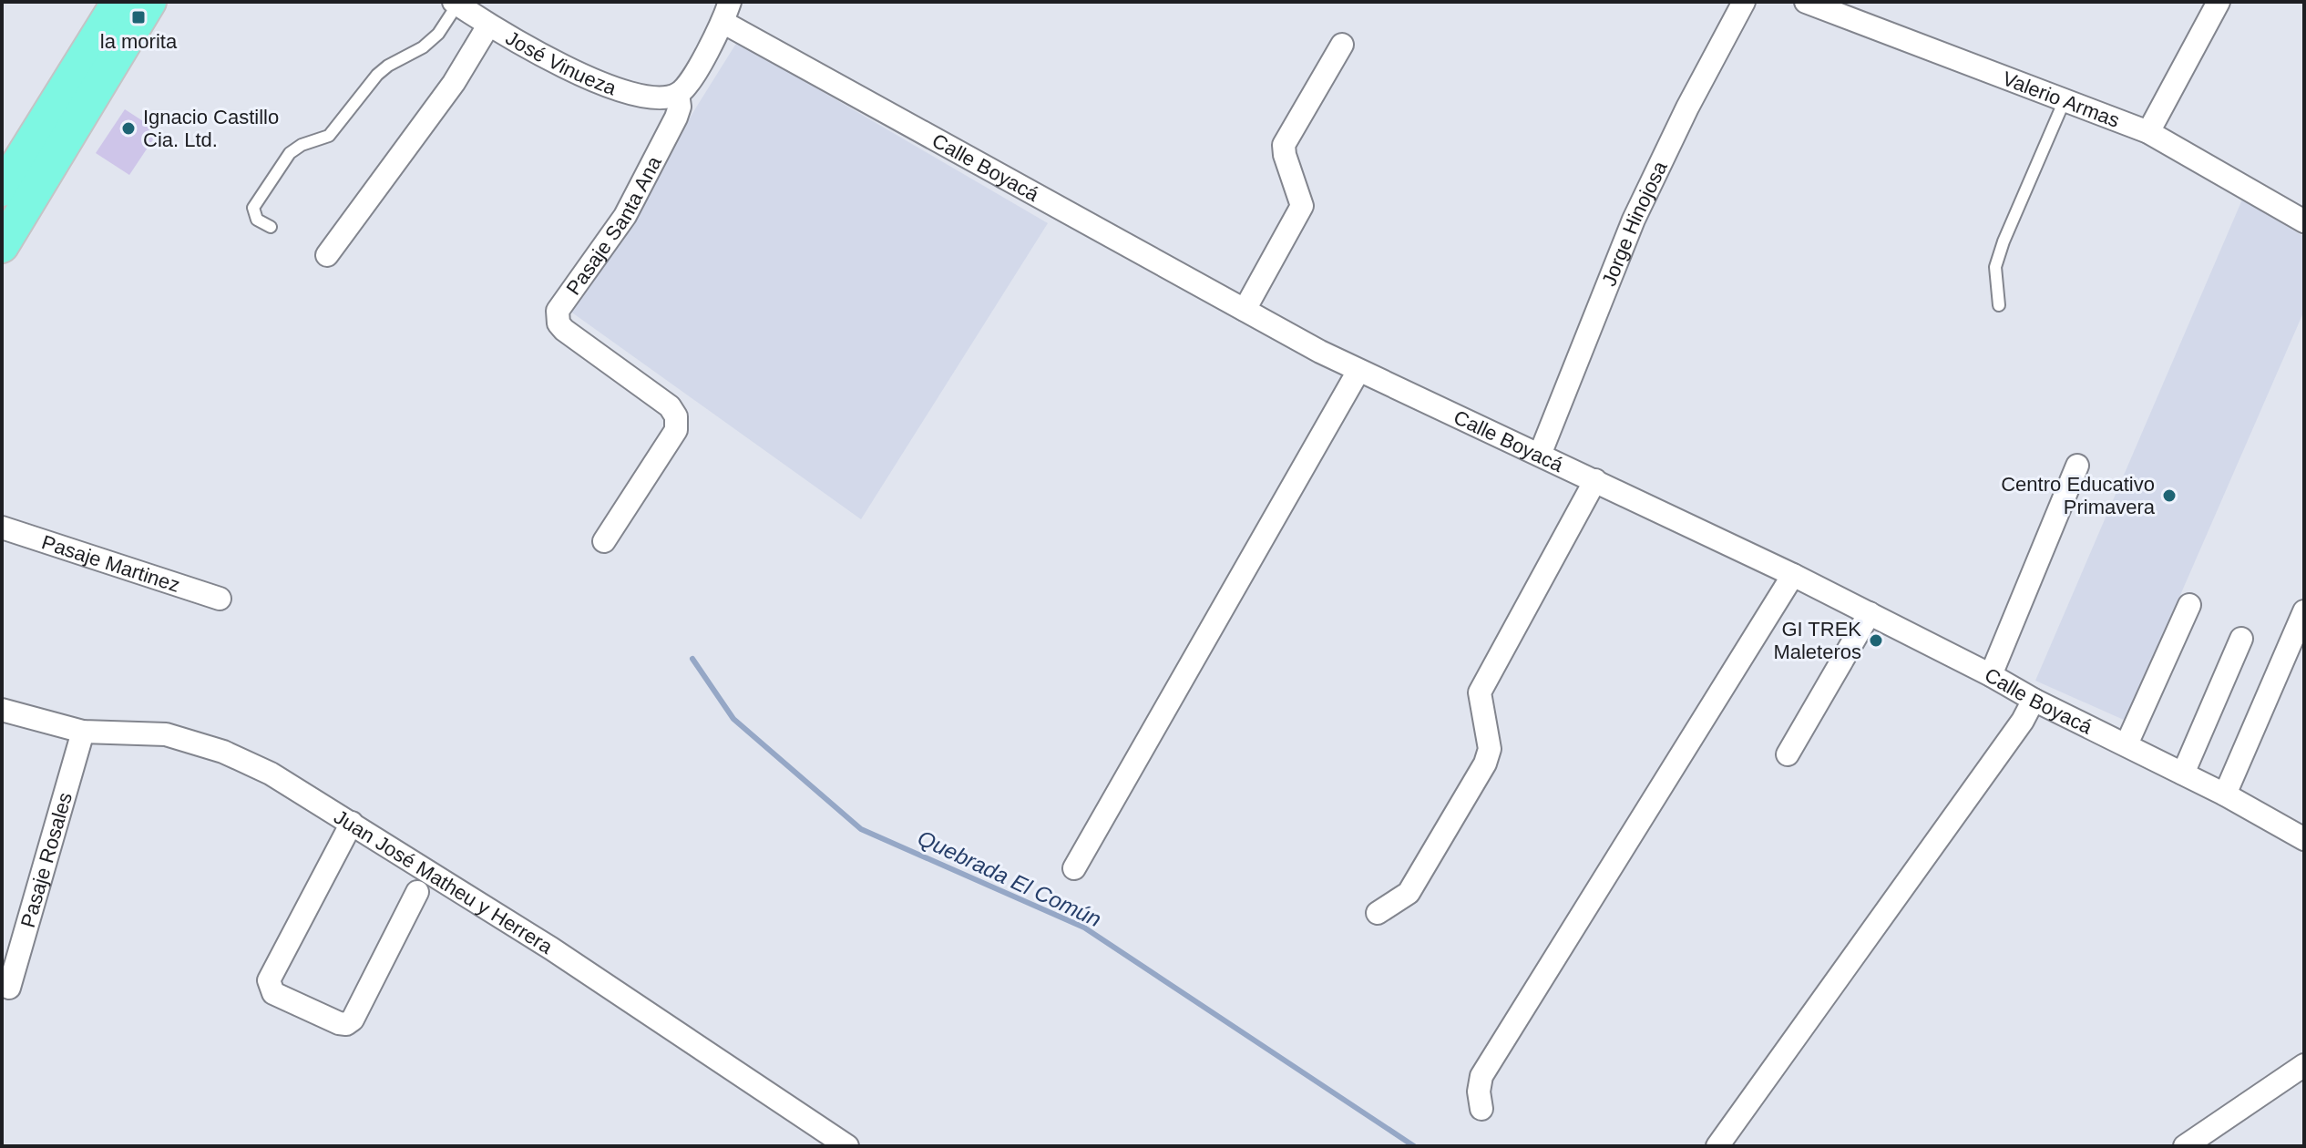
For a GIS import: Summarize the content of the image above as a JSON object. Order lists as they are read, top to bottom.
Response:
{
  "streets": {
    "street": [
      "José Vinueza",
      "Valerio Armas",
      "Calle Boyacá",
      "Jorge Hinojosa",
      "Pasaje Santa Ana",
      "Pasaje Martinez",
      "Pasaje Rosales",
      "Juan José Matheu y Herrera"
    ]
  },
  "crossings": [
    ["José Vinueza", "Pasaje Santa Ana"],
    ["Calle Boyacá", "Jorge Hinojosa"],
    ["Pasaje Rosales", "Juan José Matheu y Herrera"]
  ],
  "water": ["Quebrada El Común"],
  "places": {
    "transit": ["la morita"],
    "other": ["Ignacio Castillo Cia. Ltd.", "Centro Educativo Primavera", "GI TREK Maleteros"]
  }
}
